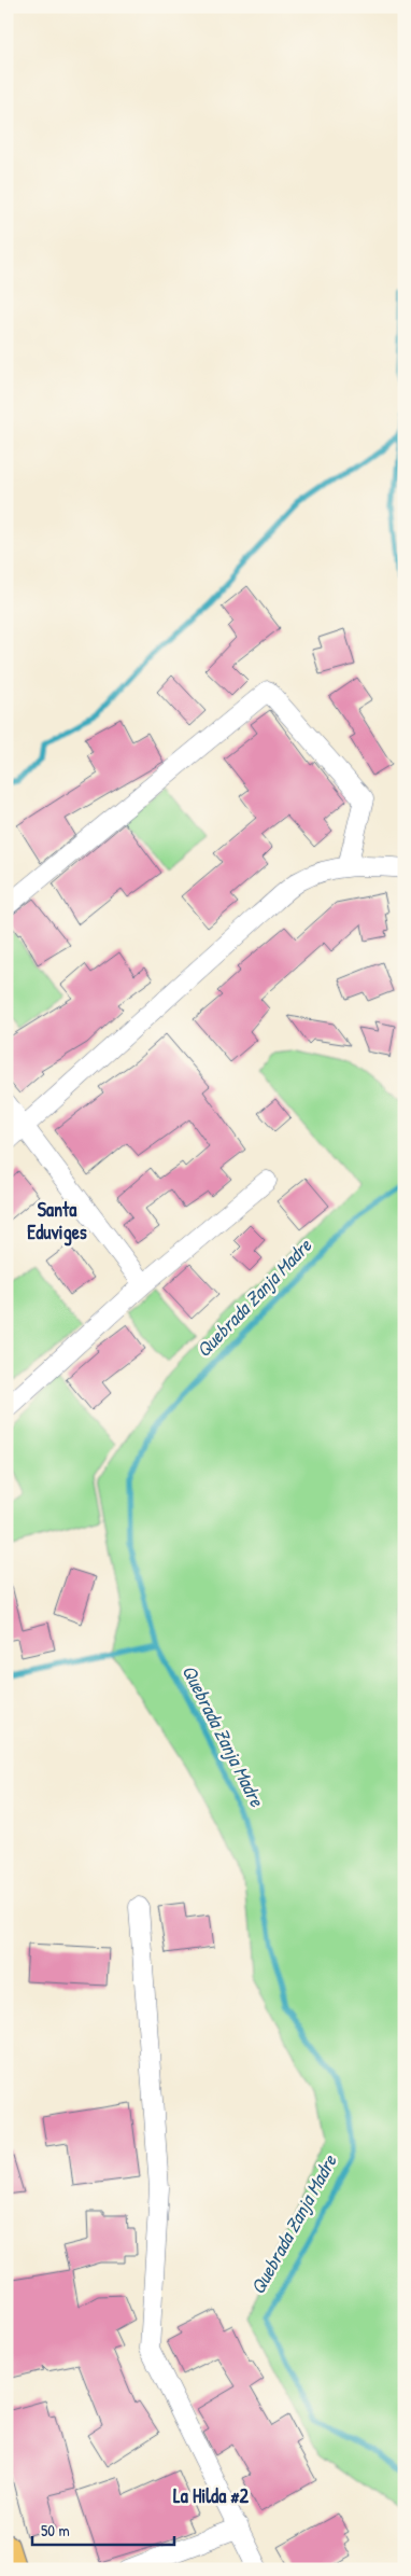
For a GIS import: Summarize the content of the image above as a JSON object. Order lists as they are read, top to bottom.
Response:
{
  "districts": ["Santa Eduviges", "La Hilda #2"],
  "water": ["Quebrada Zanja Madre"],
  "scale_bar": "50 m"
}
